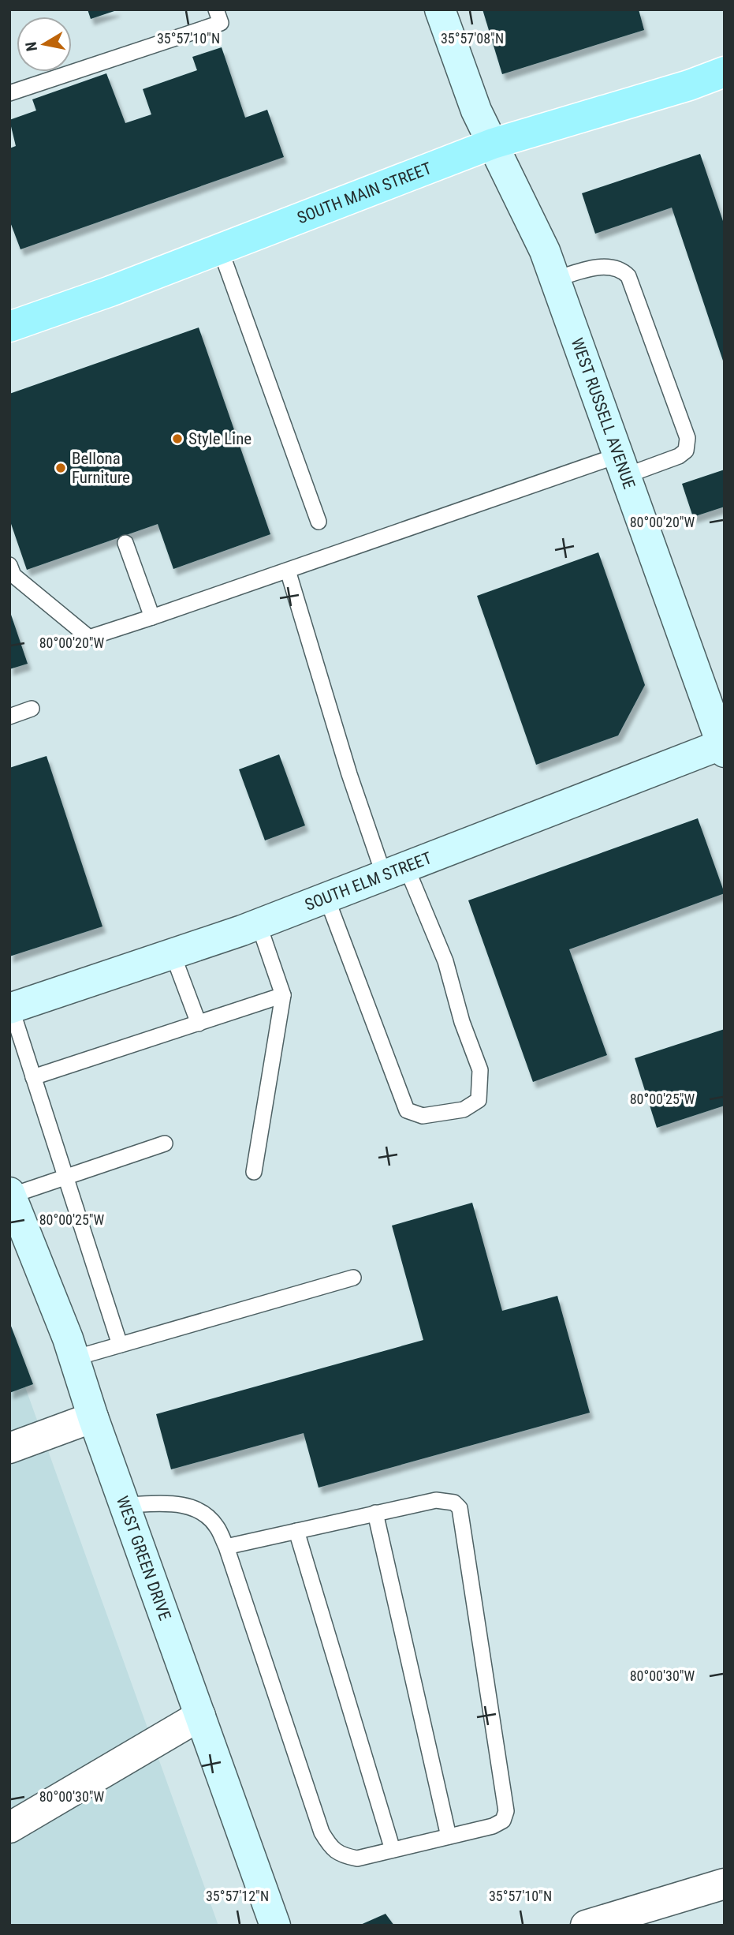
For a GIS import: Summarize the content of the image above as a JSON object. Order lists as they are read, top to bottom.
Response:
{
  "streets": {
    "main road": [
      "SOUTH MAIN STREET",
      "WEST RUSSELL AVENUE",
      "SOUTH ELM STREET",
      "WEST GREEN DRIVE"
    ]
  },
  "crossings": [
    ["SOUTH MAIN STREET", "WEST RUSSELL AVENUE"],
    ["WEST RUSSELL AVENUE", "SOUTH ELM STREET"]
  ],
  "places": ["Style Line", "Bellona Furniture"],
  "north": "left",
  "coordinates": [
    "35°57'10\"N",
    "35°57'08\"N",
    "80°00'20\"W",
    "80°00'25\"W",
    "80°00'30\"W",
    "35°57'12\"N"
  ]
}
